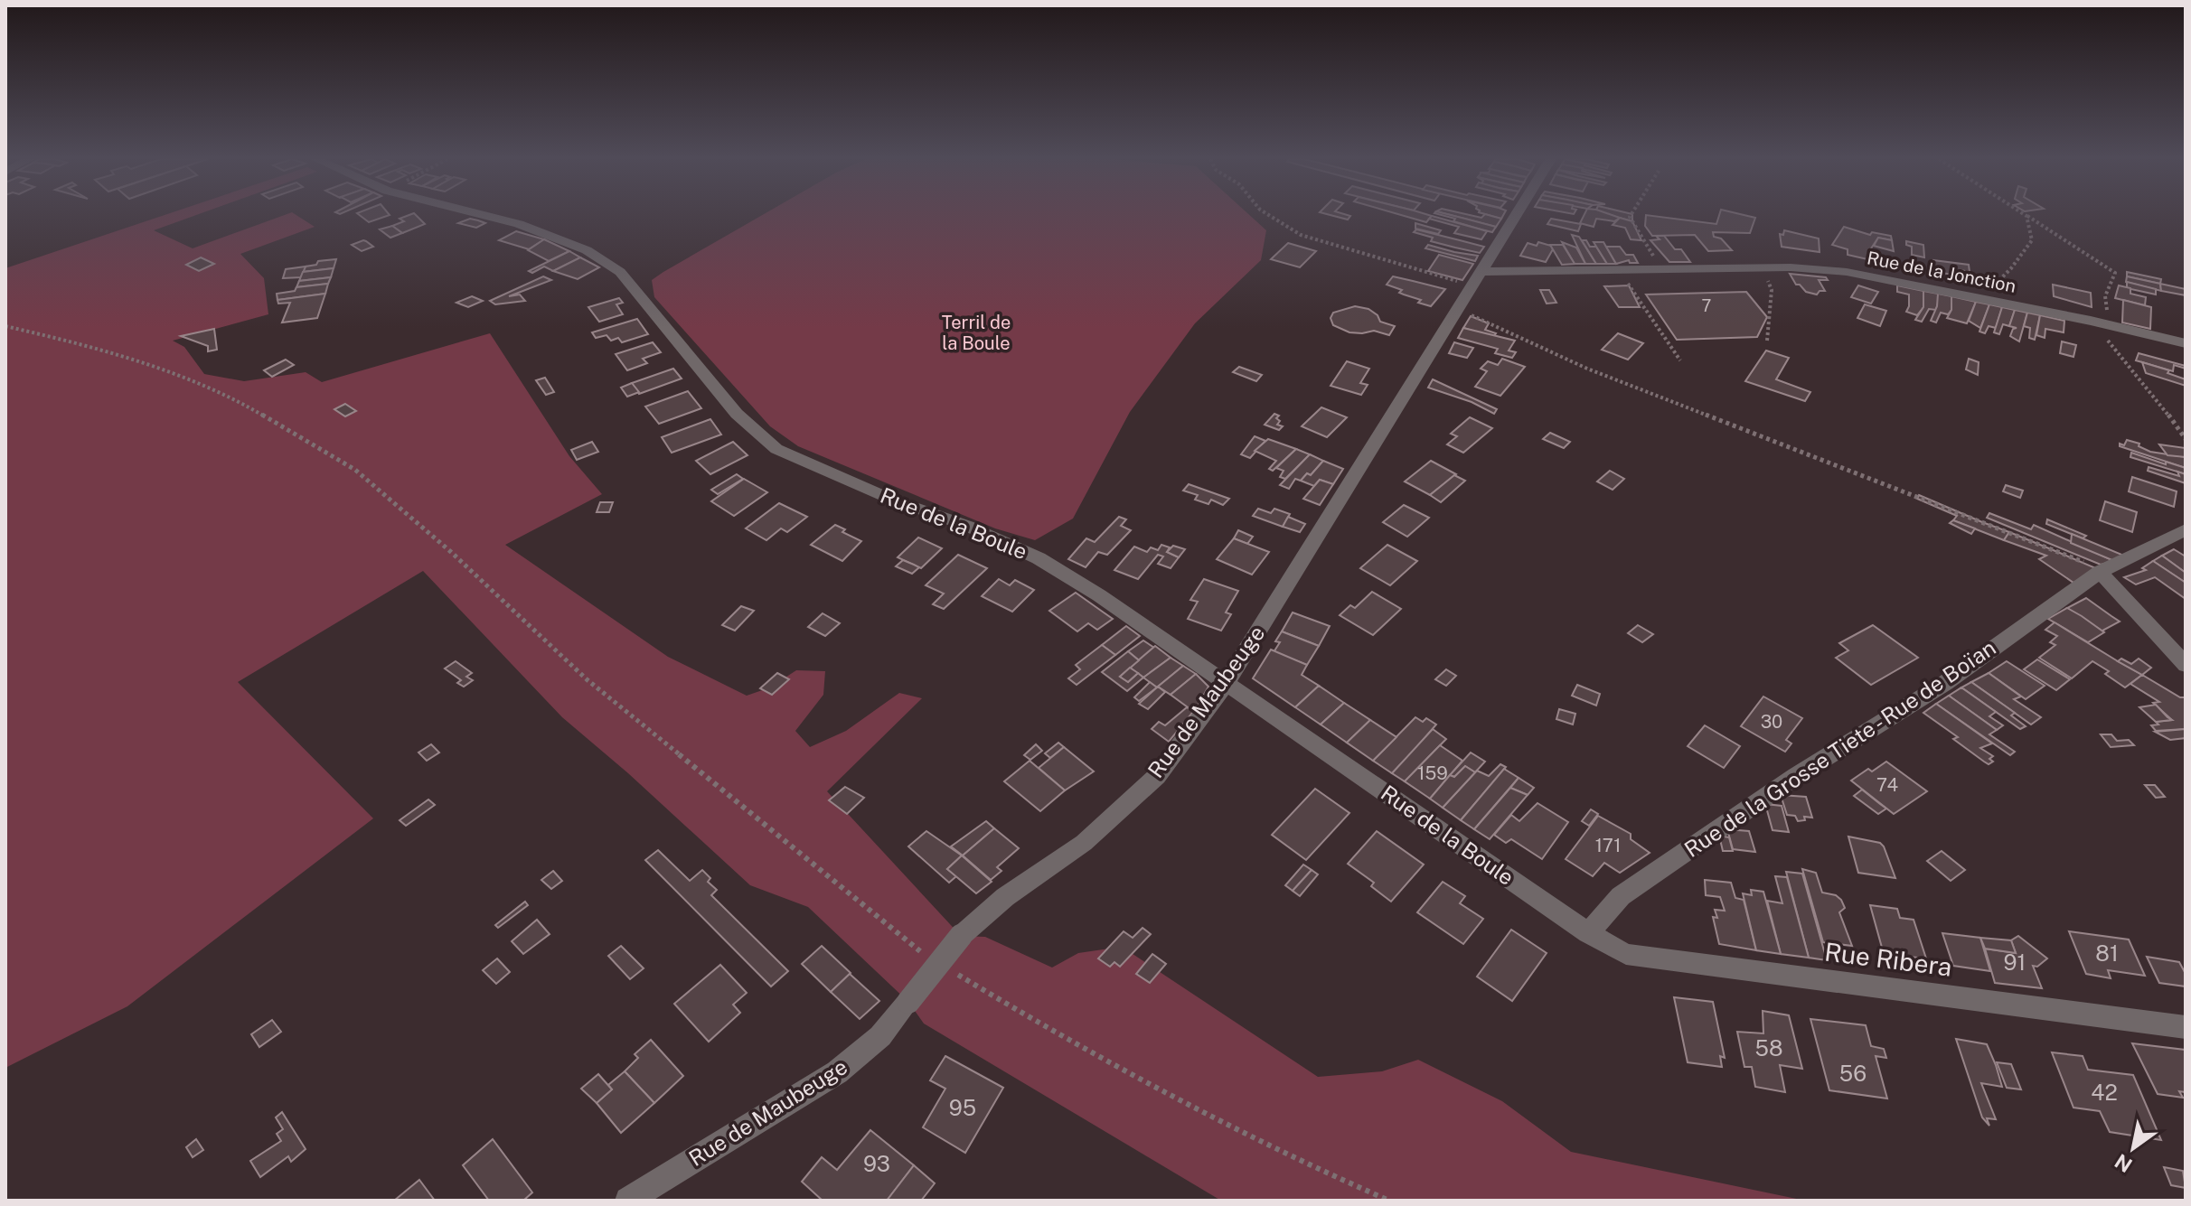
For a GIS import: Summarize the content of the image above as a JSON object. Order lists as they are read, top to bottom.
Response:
{
  "streets": {
    "street": [
      "Rue de la Jonction",
      "Rue de la Boule",
      "Rue de Maubeuge",
      "Rue de la Grosse Tiete - Rue de Boïan",
      "Rue Ribera"
    ]
  },
  "crossings": [
    ["Rue de la Jonction", "Rue de Maubeuge"],
    ["Rue de la Boule", "Rue de Maubeuge"],
    ["Rue de la Boule", "Rue de la Grosse Tiete - Rue de Boïan"],
    ["Rue de la Boule", "Rue Ribera"],
    ["Rue de la Grosse Tiete - Rue de Boïan", "Rue Ribera"]
  ],
  "parks": ["Terril de la Boule"],
  "house_numbers": [
    "7",
    "30",
    "159",
    "74",
    "171",
    "81",
    "91",
    "58",
    "56",
    "42",
    "95",
    "93"
  ],
  "north": "bottom left"
}
